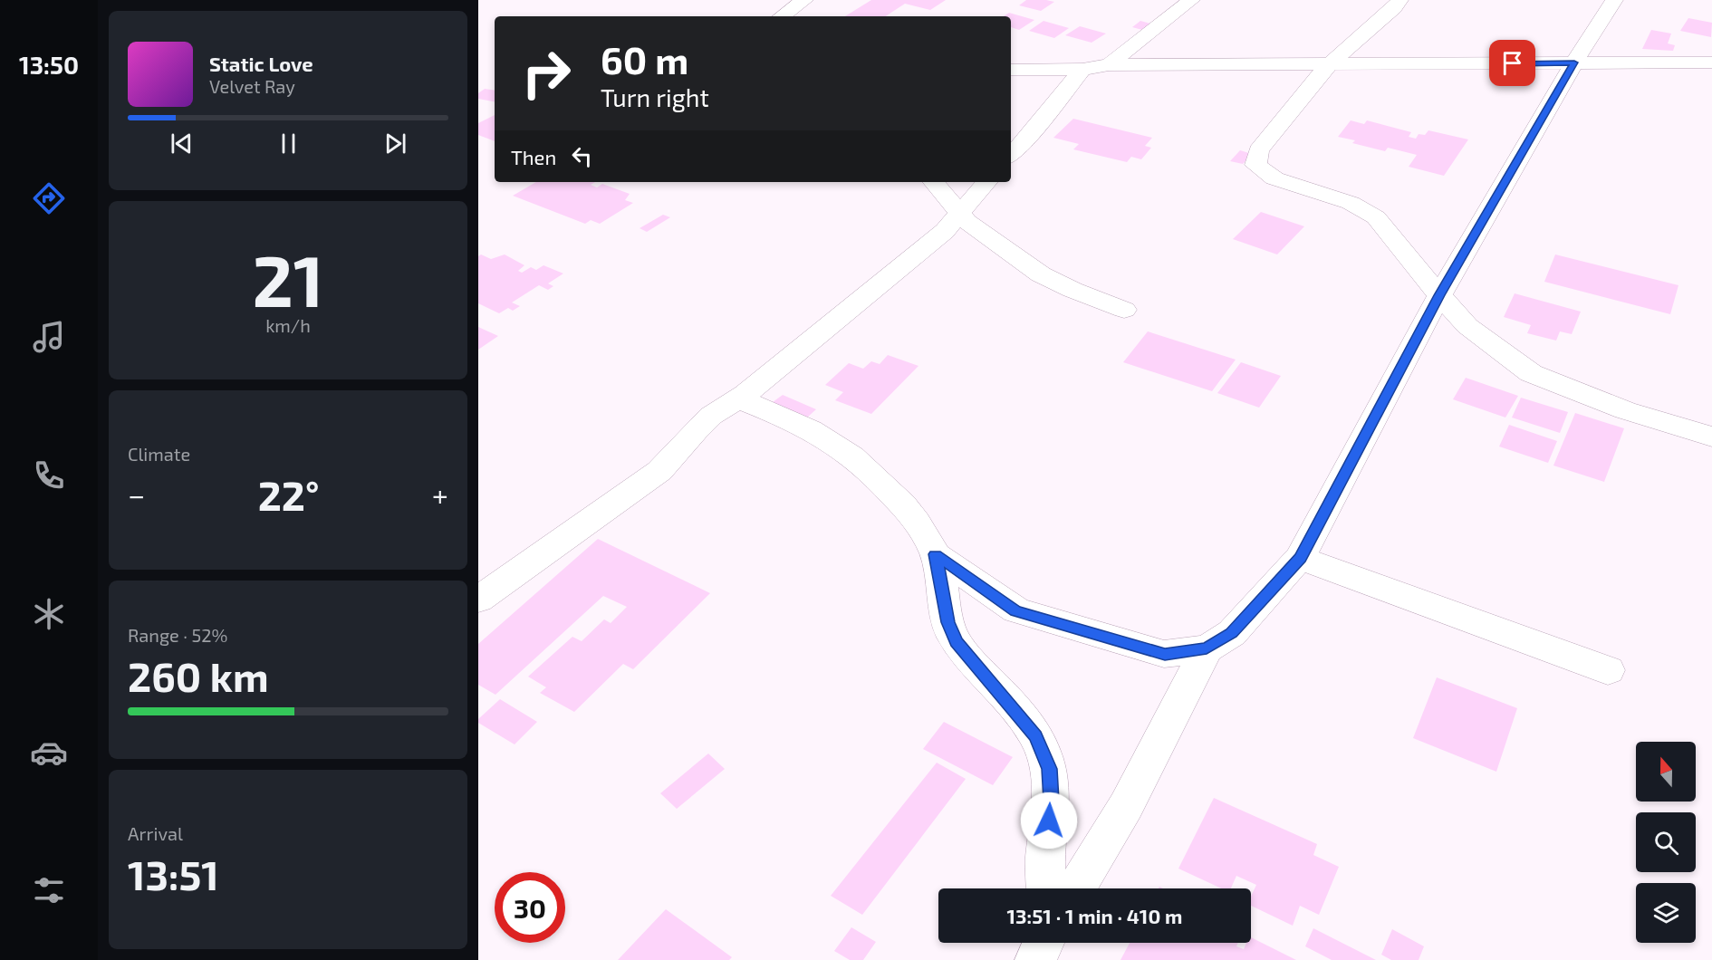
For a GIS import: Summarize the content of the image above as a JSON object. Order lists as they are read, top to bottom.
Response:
{
  "north": "top",
  "page": {
    "tabs": "13:50",
    "turn": ["60 m", "Turn right"],
    "song": ["Static Love", "Velvet Ray"],
    "then": "Then",
    "tile": [
      ["21", "km/h"],
      "Climate",
      ["Range · 52%", "260 km"],
      ["Arrival", "13:51"]
    ],
    "heat": ["−", "22°", "+"],
    "limit": "30",
    "trip": "13:51 · 1 min · 410 m"
  }
}
